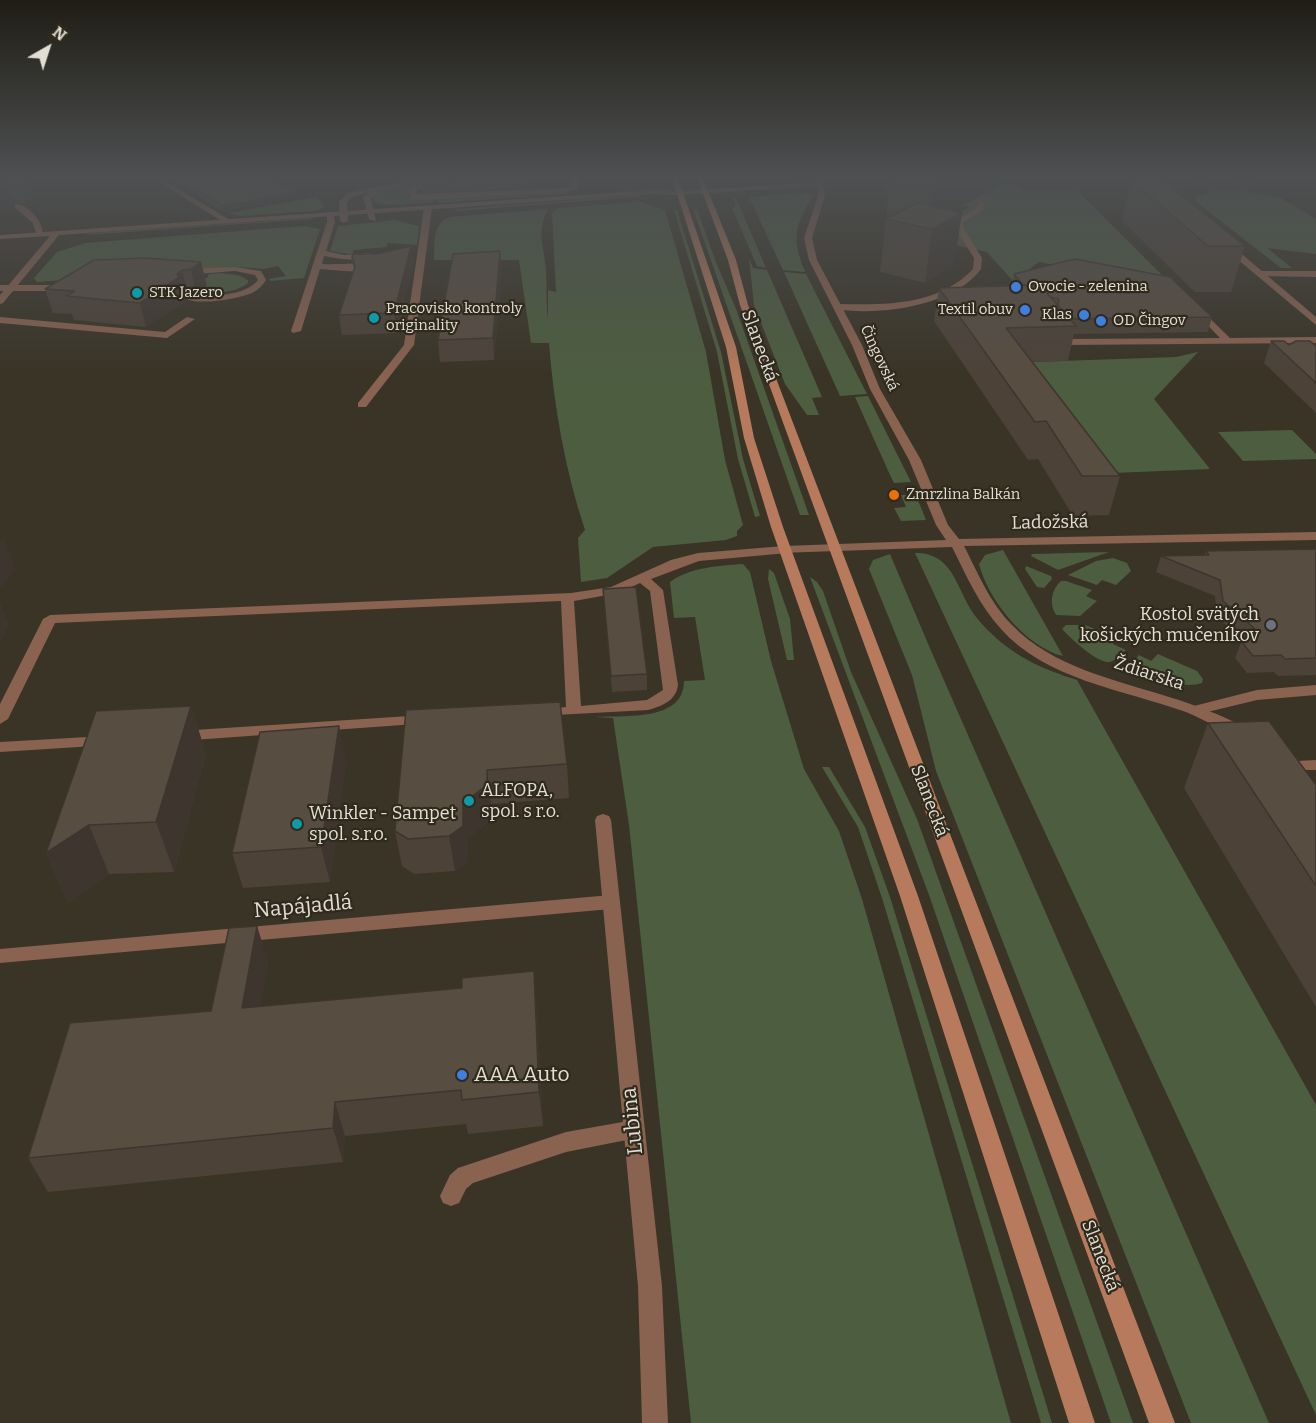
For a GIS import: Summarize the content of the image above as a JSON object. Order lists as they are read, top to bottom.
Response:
{
  "streets": {
    "main road": ["Slanecká"],
    "street": [
      "Čingovská",
      "Ladožská",
      "Ždiarska",
      "Napájadlá",
      "Lubina"
    ]
  },
  "crossings": [
    ["Slanecká", "Ladožská"],
    ["Čingovská", "Ladožská"],
    ["Čingovská", "Ždiarska"],
    ["Ladožská", "Ždiarska"],
    ["Napájadlá", "Lubina"]
  ],
  "places": [
    "Ovocie - zelenina",
    "STK Jazero",
    "Textil obuv",
    "Klas",
    "Pracovisko kontroly originality",
    "OD Čingov",
    "Zmrzlina Balkán",
    "Kostol svätých košických mučeníkov",
    "ALFOPA, spol. s r.o.",
    "Winkler - Sampet spol. s.r.o.",
    "AAA Auto"
  ],
  "north": "top right"
}
